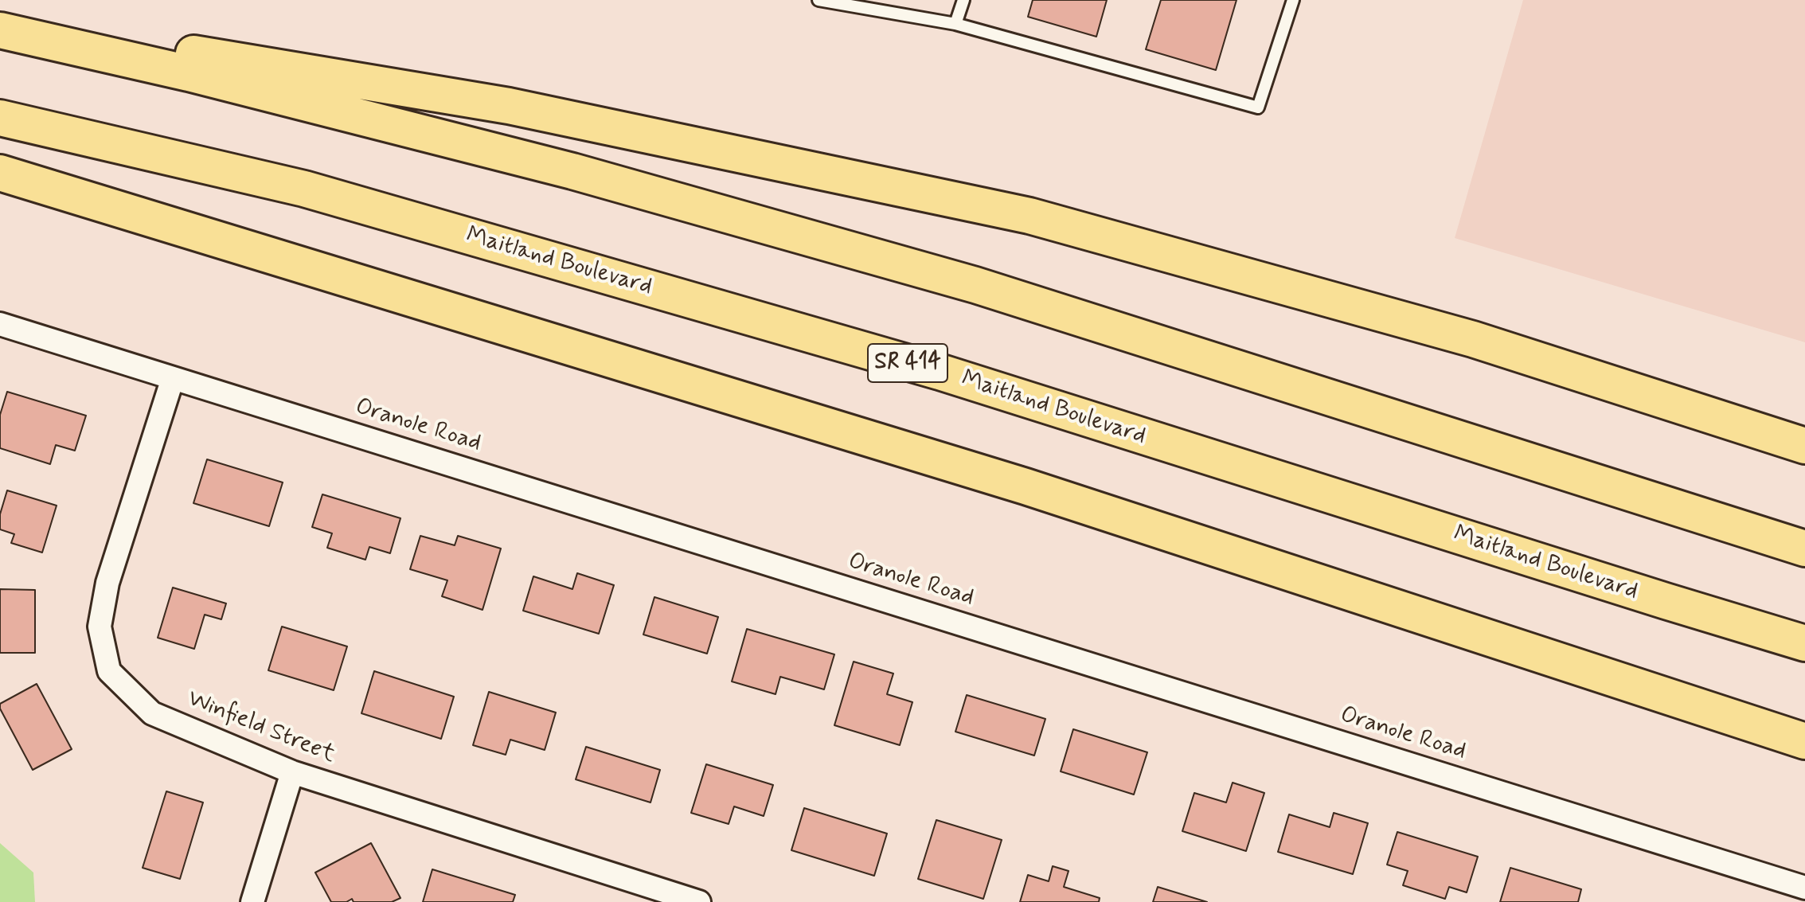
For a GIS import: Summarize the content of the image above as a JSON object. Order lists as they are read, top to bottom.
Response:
{
  "streets": {
    "highway": ["Maitland Boulevard", "SR 414"],
    "street": ["Oranole Road", "Winfield Street"]
  },
  "crossings": [
    ["Oranole Road", "Winfield Street"]
  ]
}
